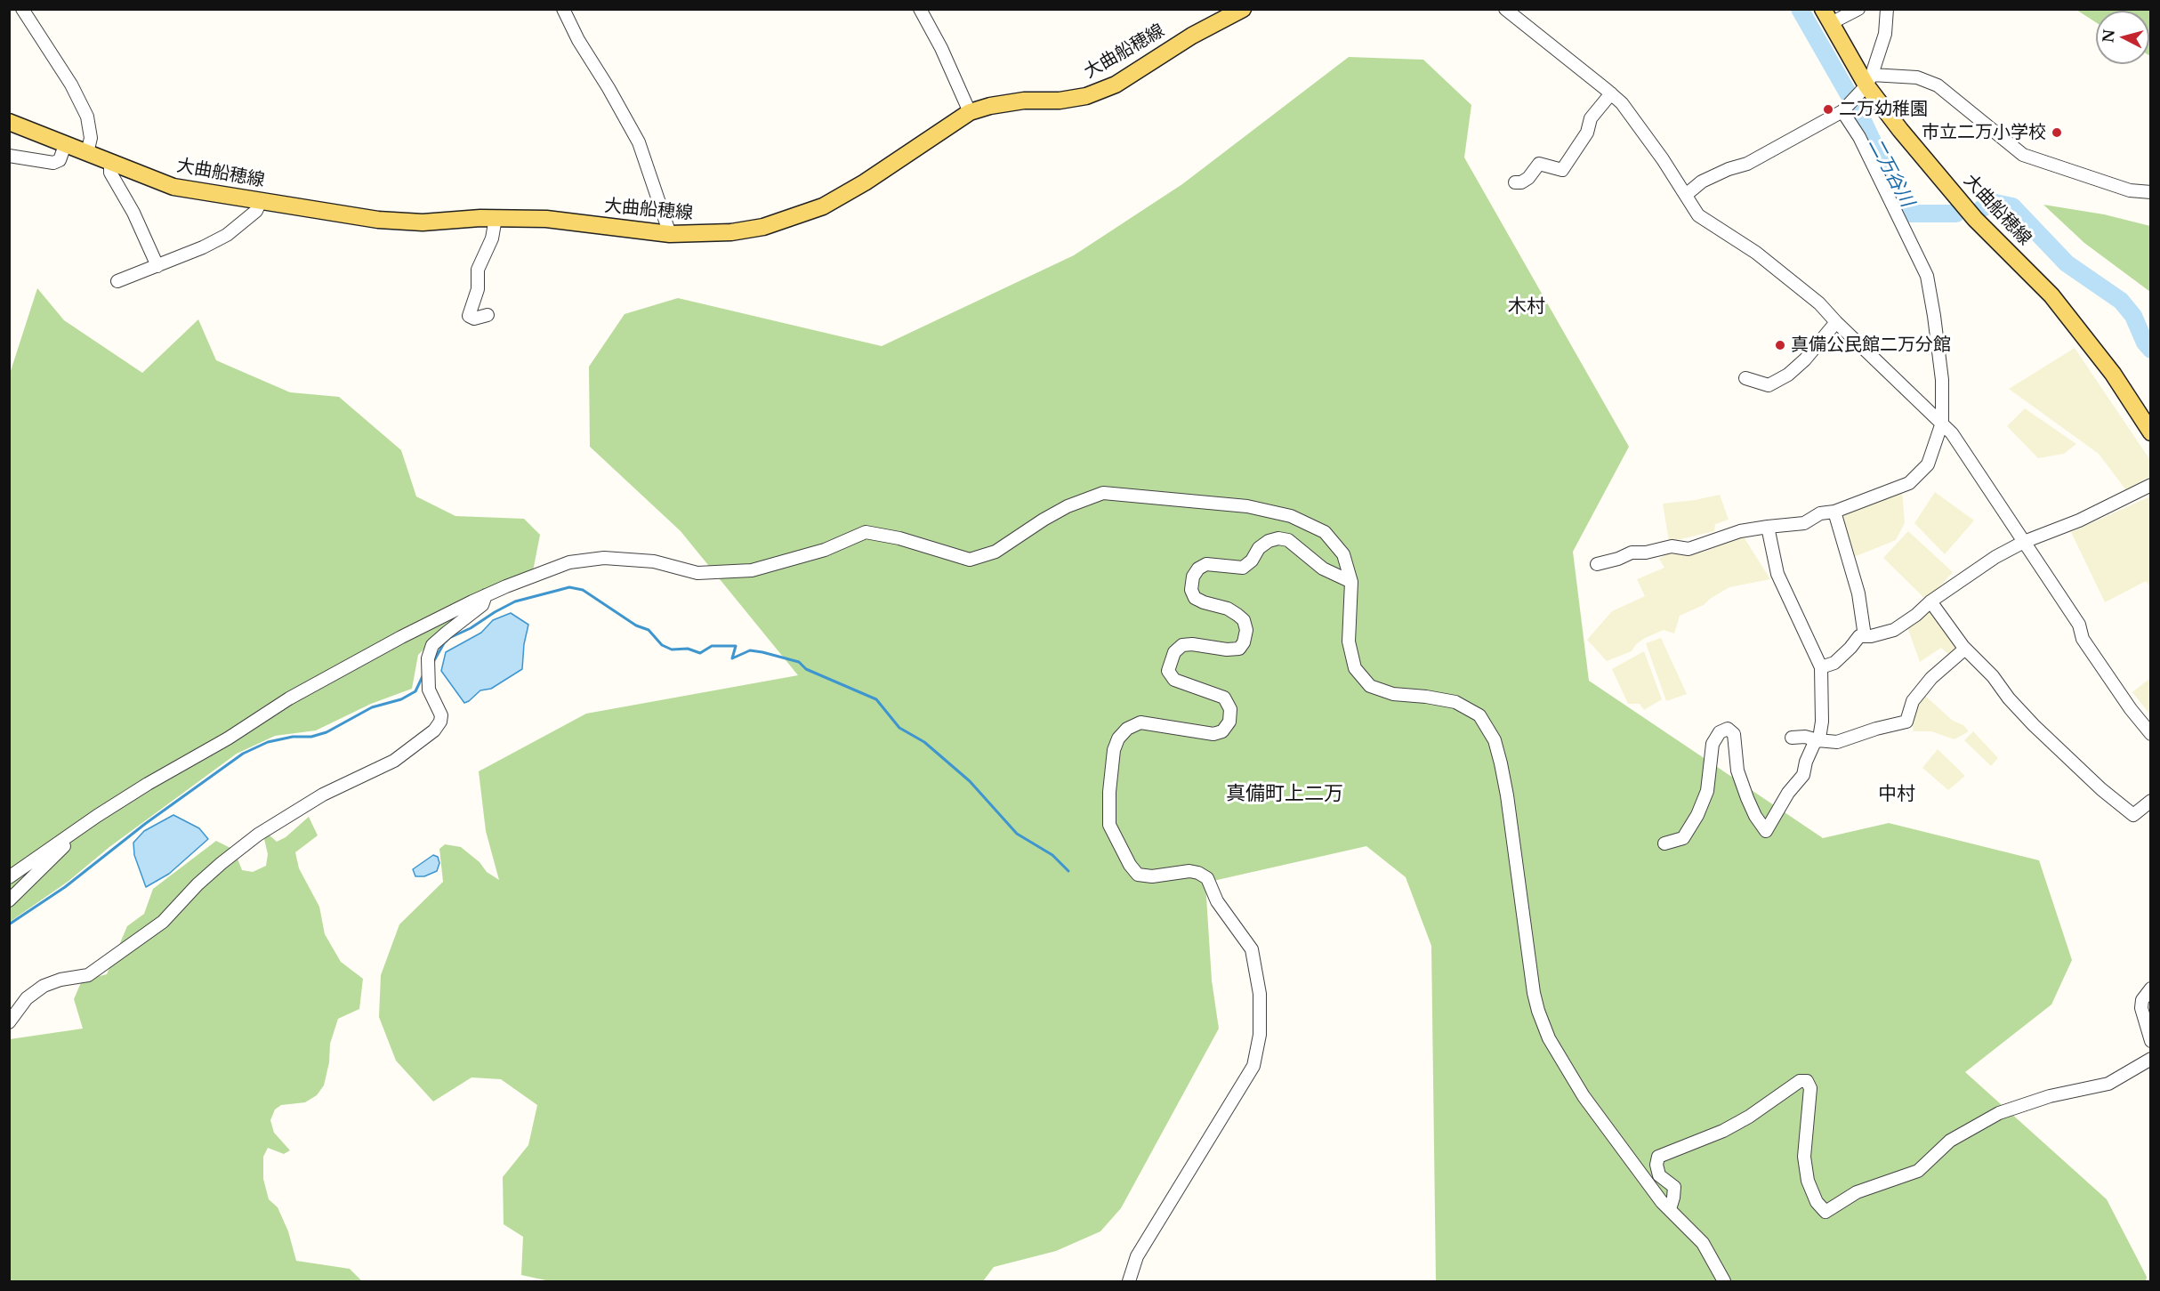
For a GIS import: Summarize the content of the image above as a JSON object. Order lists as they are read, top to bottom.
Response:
{
  "streets": {
    "main road": ["大曲船穂線"]
  },
  "districts": ["木村", "真備町上二万", "中村"],
  "water": ["二万谷川"],
  "places": ["二万幼稚園", "市立二万小学校", "真備公民館二万分館"],
  "north": "left"
}
